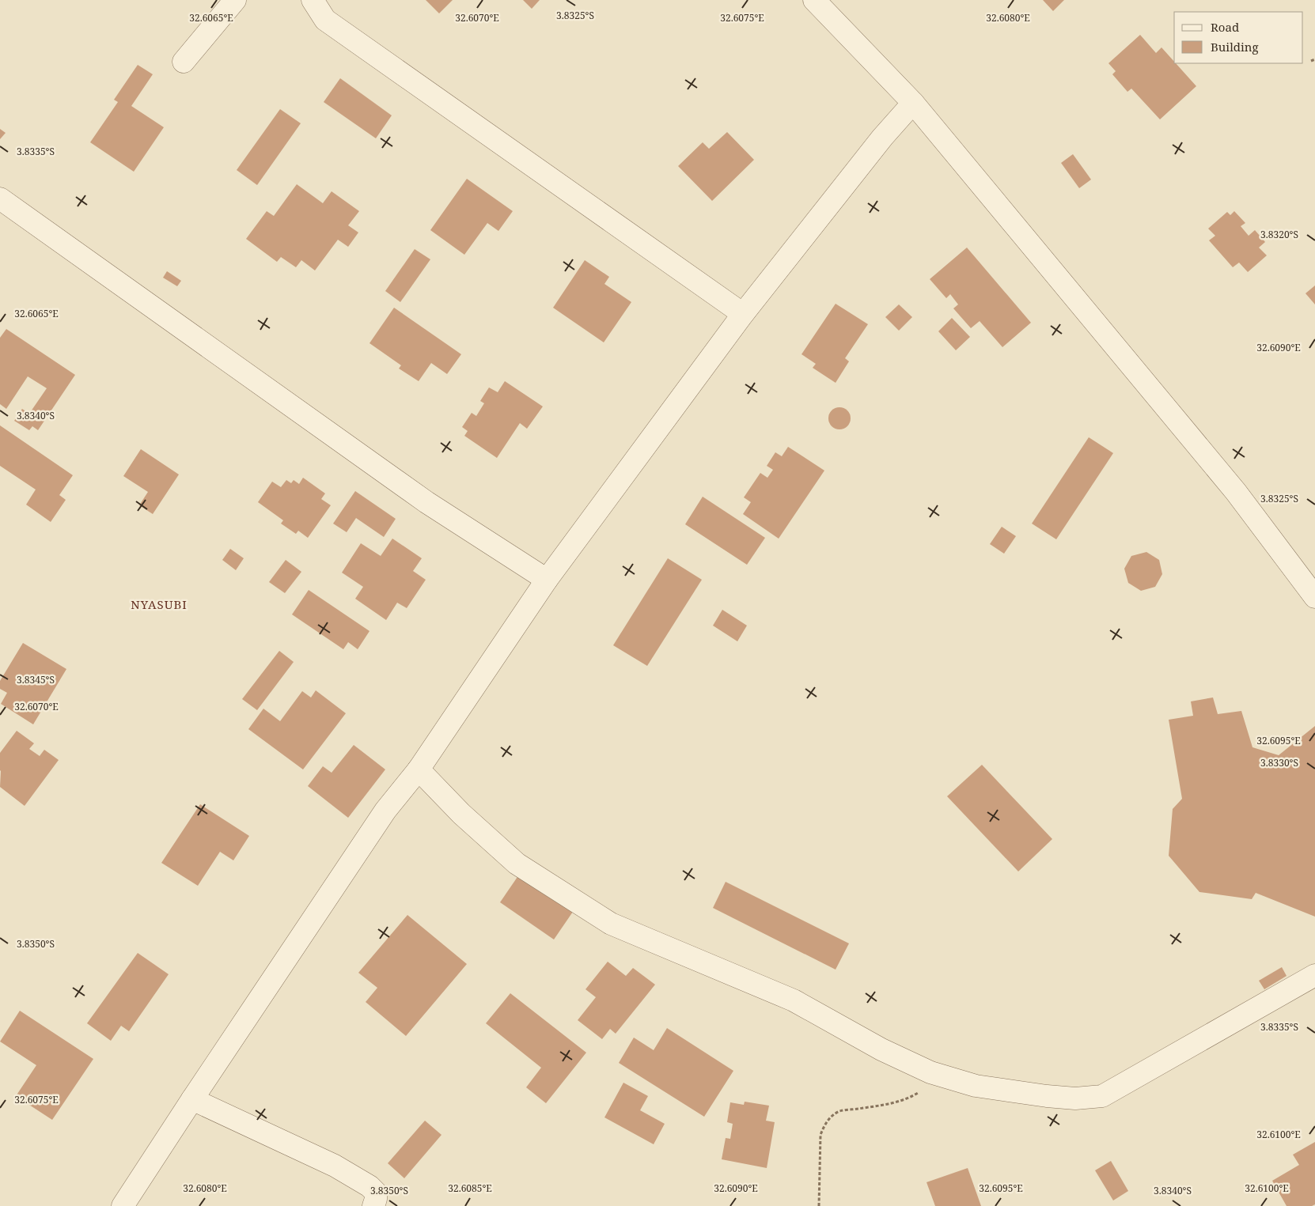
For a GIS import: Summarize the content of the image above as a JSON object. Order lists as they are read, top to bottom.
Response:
{
  "districts": ["NYASUBI"],
  "legend": ["Road", "Building"],
  "coordinates": [
    "3.8325°S",
    "32.6065°E",
    "32.6070°E",
    "32.6075°E",
    "32.6080°E",
    "3.8335°S",
    "3.8320°S",
    "32.6090°E",
    "3.8340°S",
    "3.8345°S",
    "32.6095°E",
    "3.8330°S",
    "3.8350°S",
    "32.6100°E",
    "32.6085°E"
  ]
}
